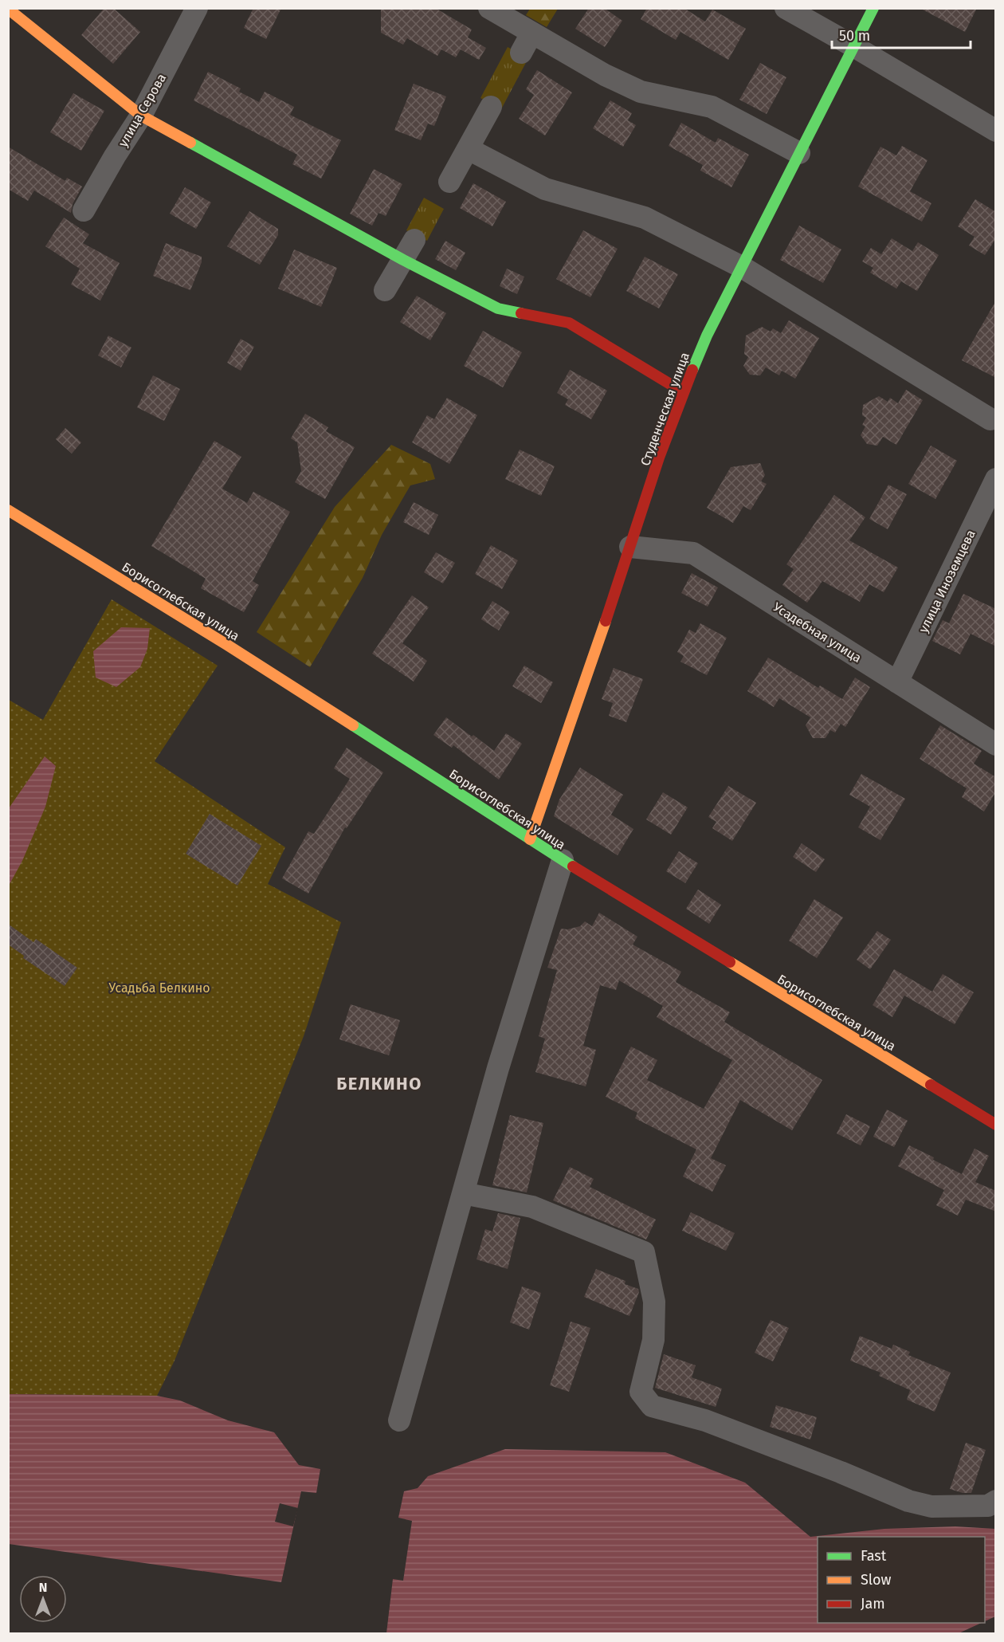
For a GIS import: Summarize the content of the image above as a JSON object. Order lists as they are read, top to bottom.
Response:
{
  "streets": {
    "street": [
      "улица Серова",
      "Студенческая улица",
      "улица Иноземцева",
      "Борисоглебская улица",
      "Усадебная улица"
    ]
  },
  "crossings": [
    ["Студенческая улица", "Борисоглебская улица"],
    ["Студенческая улица", "Усадебная улица"],
    ["улица Иноземцева", "Усадебная улица"]
  ],
  "districts": ["БЕЛКИНО"],
  "parks": ["Усадьба Белкино"],
  "legend": ["Fast", "Slow", "Jam"],
  "scale_bar": "50 m",
  "north": "top"
}
